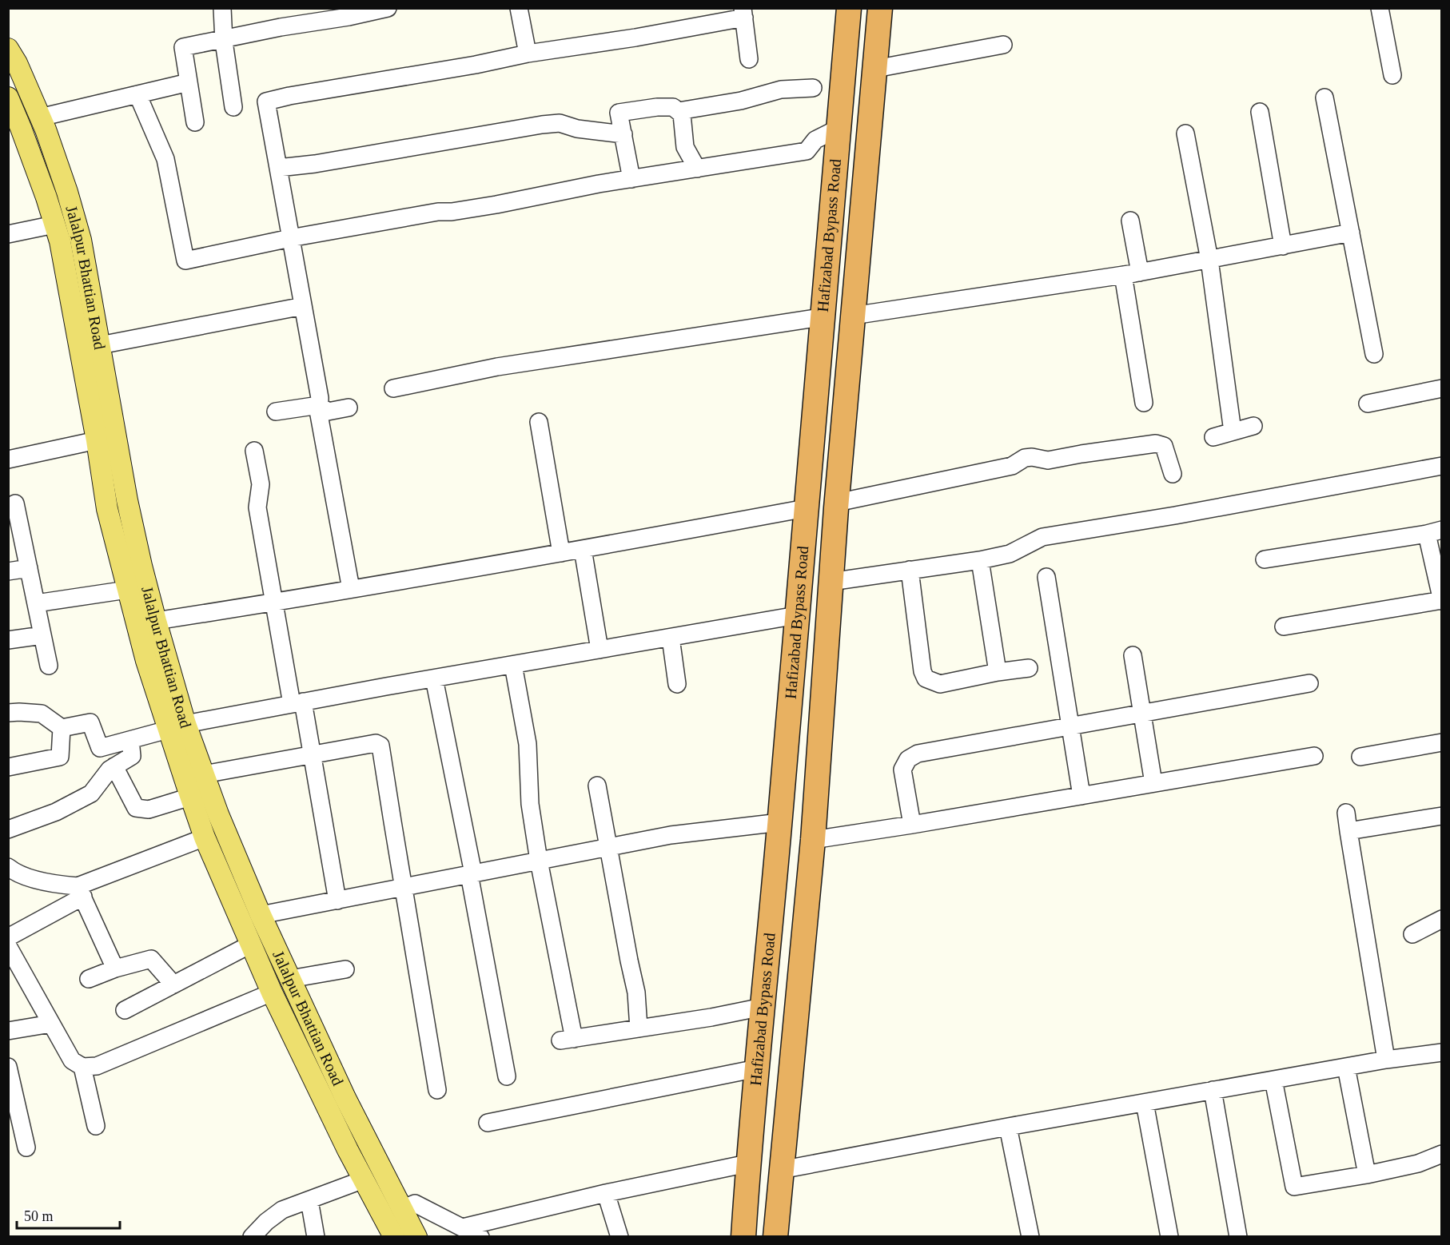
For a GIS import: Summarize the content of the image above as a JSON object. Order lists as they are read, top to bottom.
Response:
{
  "streets": {
    "highway": ["Hafizabad Bypass Road"],
    "main road": ["Jalalpur Bhattian Road"]
  },
  "scale_bar": "50 m"
}
